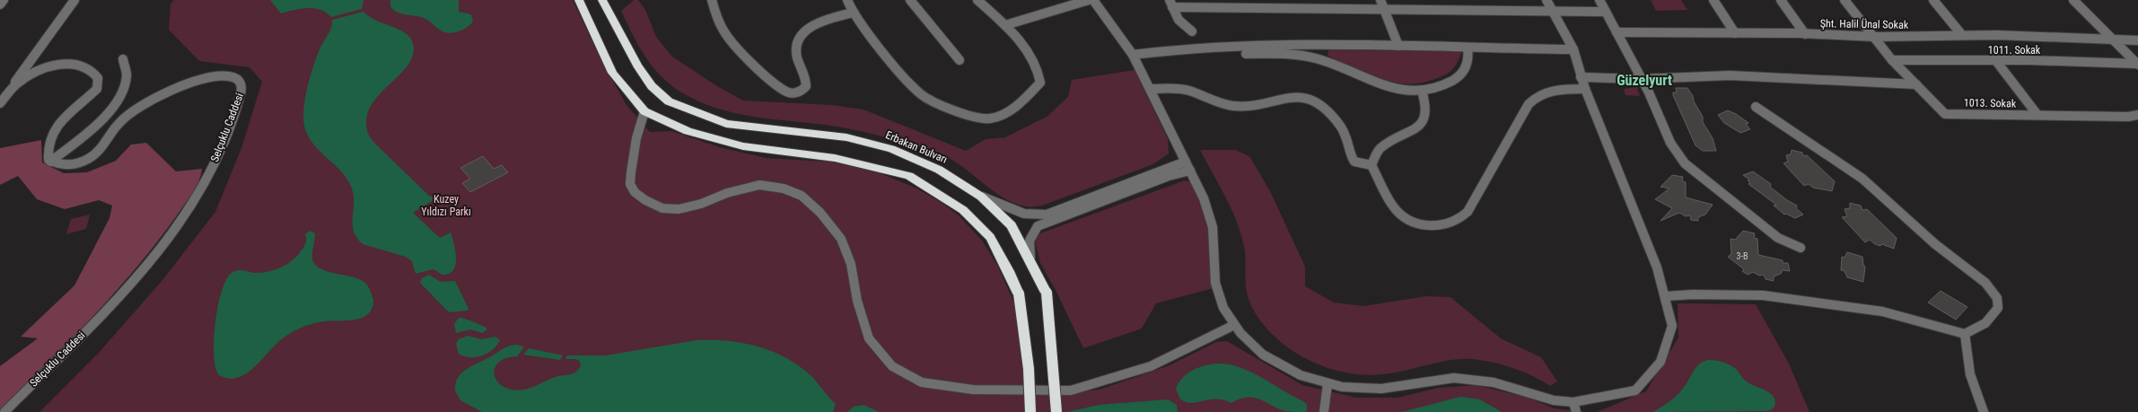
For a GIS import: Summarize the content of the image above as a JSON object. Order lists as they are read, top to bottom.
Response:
{
  "streets": {
    "highway": ["Erbakan Bulvarı"],
    "street": [
      "Şht. Halil Ünal Sokak",
      "1011. Sokak",
      "1013. Sokak",
      "Selçuklu Caddesi"
    ]
  },
  "crossings": [
    ["Şht. Halil Ünal Sokak", "1013. Sokak"],
    ["1011. Sokak", "1013. Sokak"]
  ],
  "districts": ["Güzelyurt"],
  "parks": ["Kuzey Yıldızı Parkı"],
  "house_numbers": ["3-B"]
}
